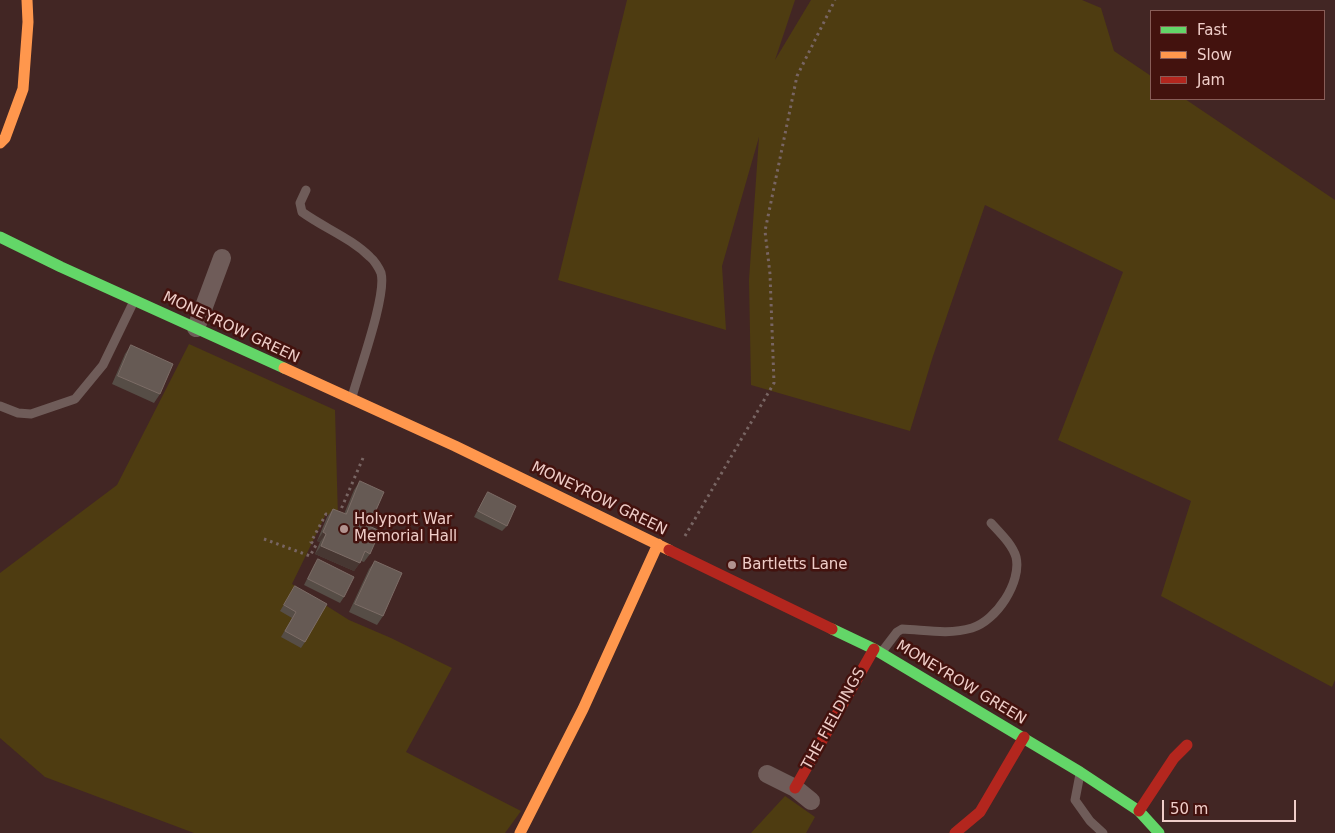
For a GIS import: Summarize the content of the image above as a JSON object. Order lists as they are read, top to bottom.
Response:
{
  "streets": {
    "street": ["MONEYROW GREEN", "THE FIELDINGS"]
  },
  "crossings": [
    ["MONEYROW GREEN", "THE FIELDINGS"]
  ],
  "places": ["Holyport War Memorial Hall", "Bartletts Lane"],
  "legend": ["Fast", "Slow", "Jam"],
  "scale_bar": "50 m"
}
